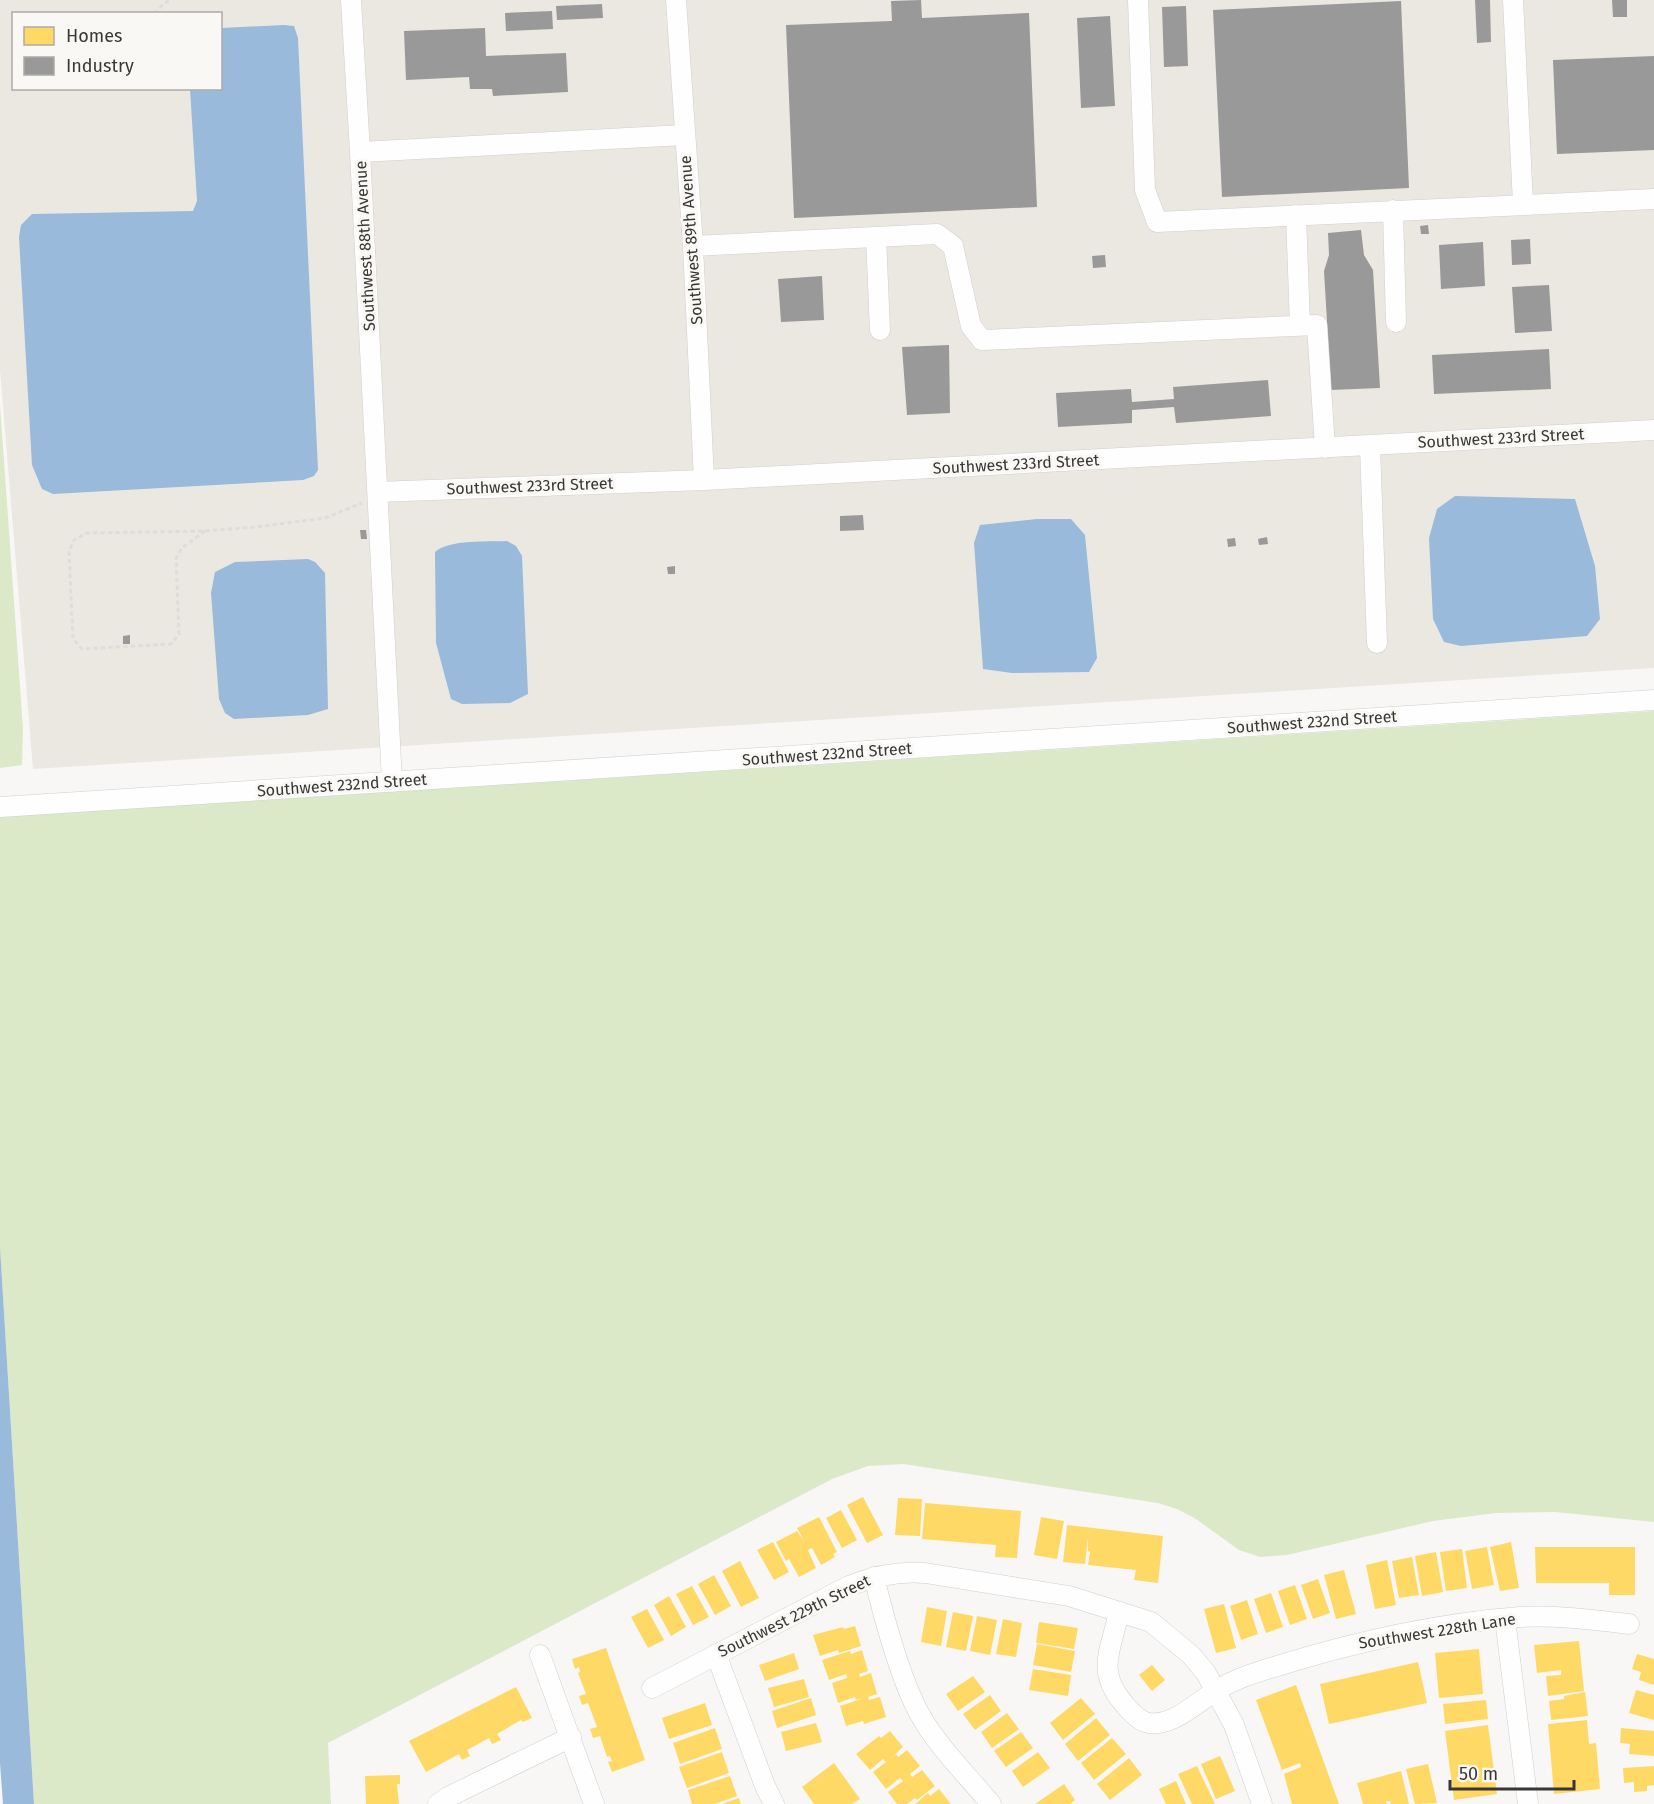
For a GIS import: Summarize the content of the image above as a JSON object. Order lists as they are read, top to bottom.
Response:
{
  "streets": {
    "street": [
      "Southwest 89th Avenue",
      "Southwest 88th Avenue",
      "Southwest 233rd Street",
      "Southwest 232nd Street",
      "Southwest 229th Street",
      "Southwest 228th Lane"
    ]
  },
  "crossings": [
    ["Southwest 89th Avenue", "Southwest 233rd Street"],
    ["Southwest 88th Avenue", "Southwest 233rd Street"],
    ["Southwest 88th Avenue", "Southwest 232nd Street"],
    ["Southwest 229th Street", "Southwest 228th Lane"]
  ],
  "legend": ["Homes", "Industry"],
  "scale_bar": "50 m"
}
